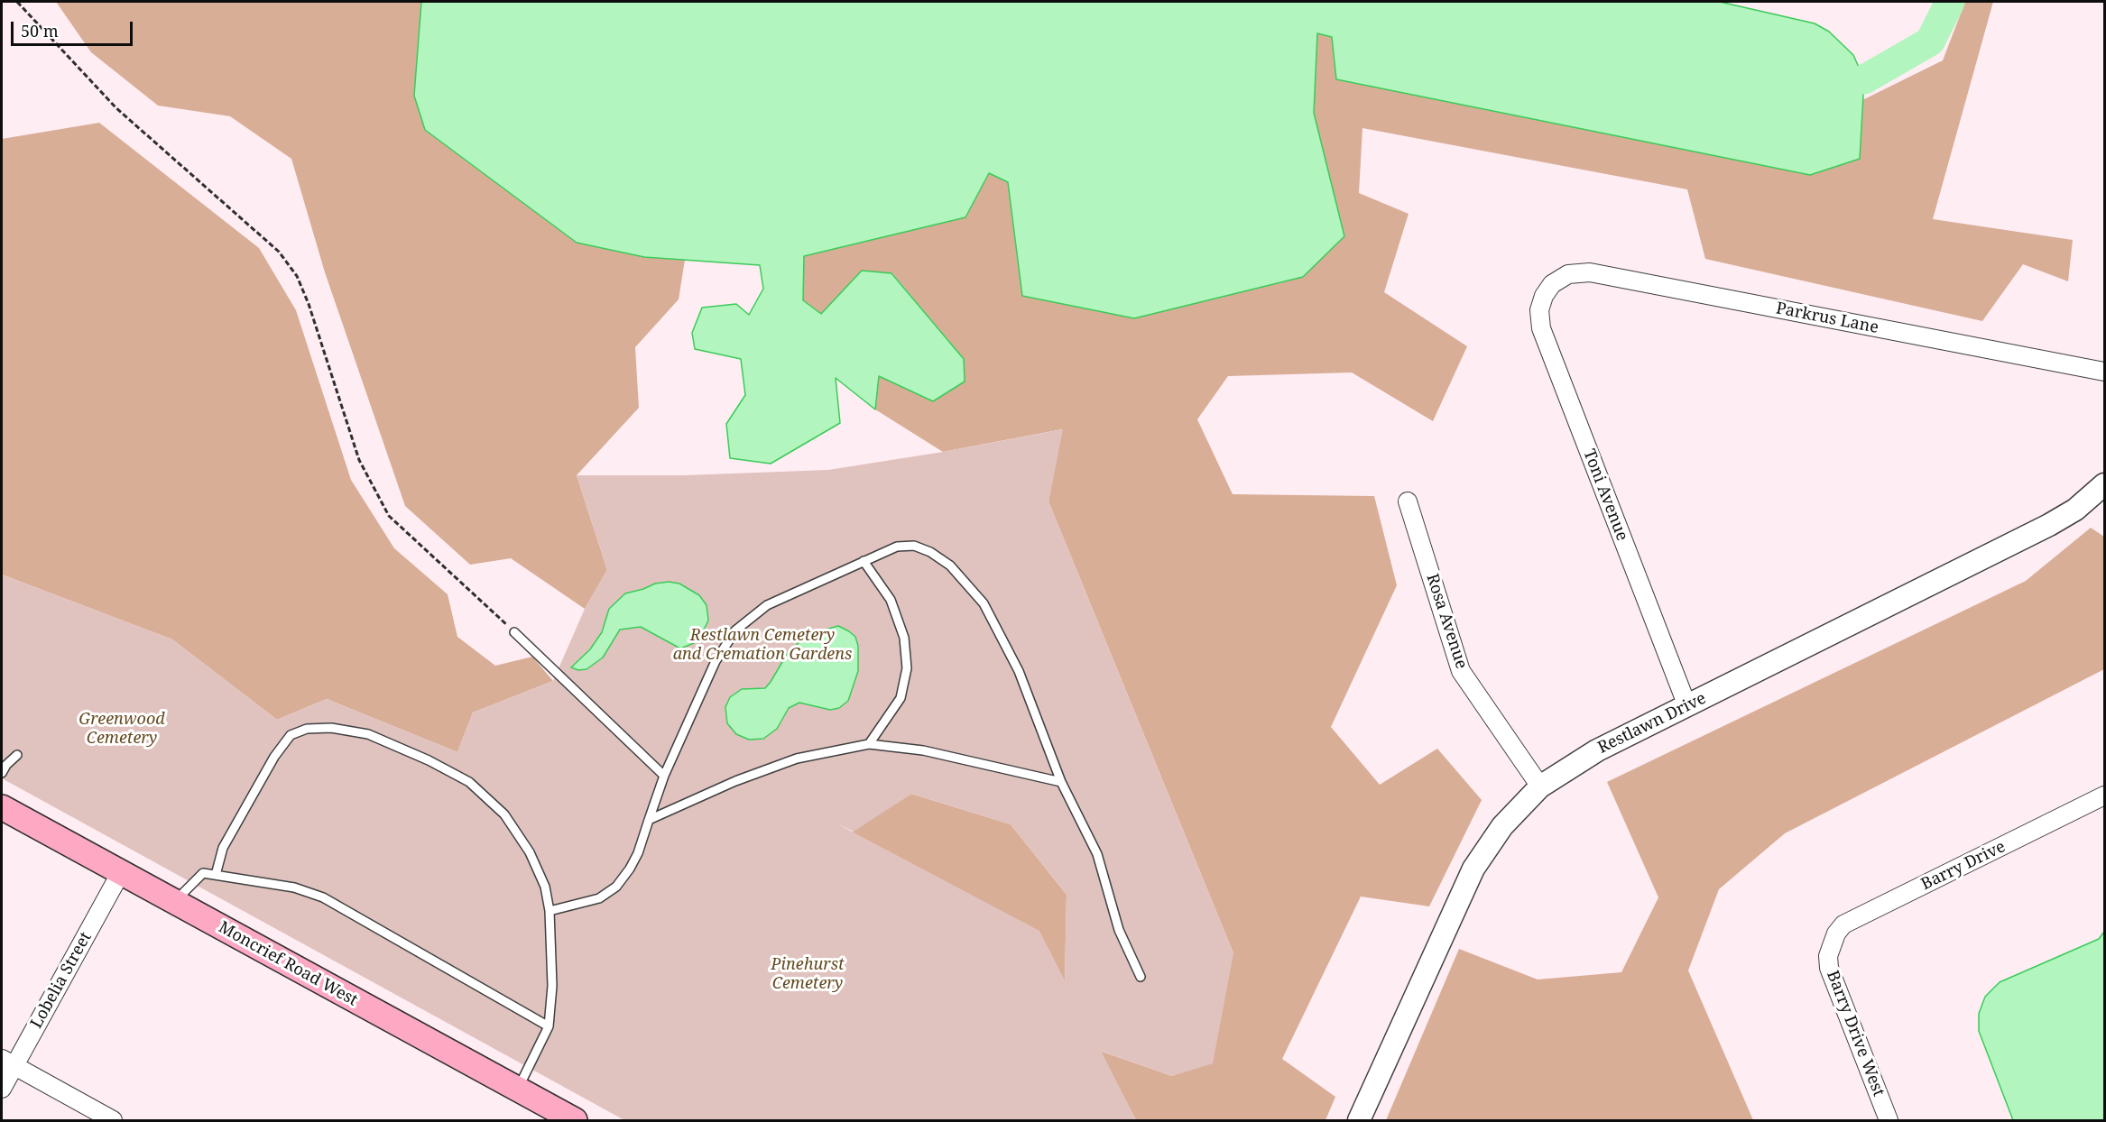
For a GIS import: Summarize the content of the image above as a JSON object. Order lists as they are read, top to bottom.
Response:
{
  "streets": {
    "main road": ["Moncrief Road West"],
    "street": [
      "Parkrus Lane",
      "Toni Avenue",
      "Rosa Avenue",
      "Restlawn Drive",
      "Barry Drive",
      "Lobelia Street",
      "Barry Drive West"
    ]
  },
  "crossings": [
    ["Parkrus Lane", "Toni Avenue"],
    ["Toni Avenue", "Restlawn Drive"],
    ["Rosa Avenue", "Restlawn Drive"],
    ["Barry Drive", "Barry Drive West"],
    ["Moncrief Road West", "Lobelia Street"]
  ],
  "parks": ["Restlawn Cemetery and Cremation Gardens", "Greenwood Cemetery", "Pinehurst Cemetery"],
  "scale_bar": "50 m"
}
